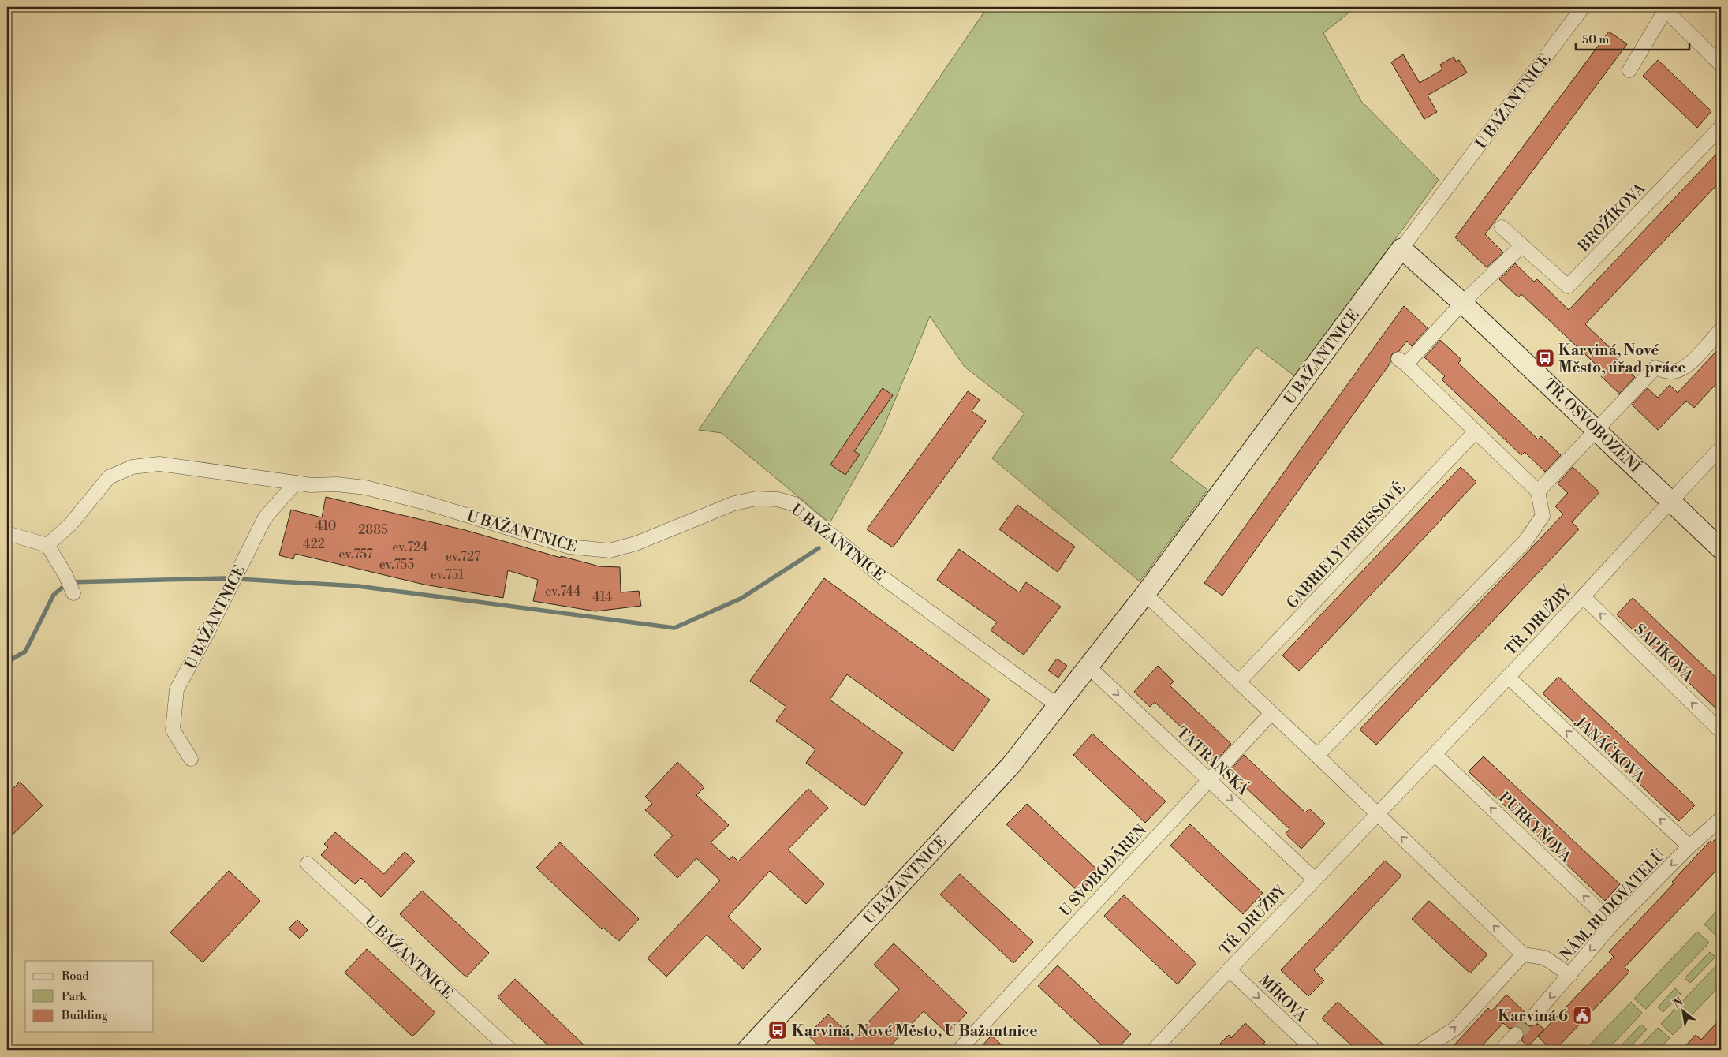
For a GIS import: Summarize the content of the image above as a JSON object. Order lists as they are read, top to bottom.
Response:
{
  "streets": {
    "street": [
      "U BAŽANTNICE",
      "BROŽÍKOVA",
      "TŘ. OSVOBOZENÍ",
      "GABRIELY PREISSOVÉ",
      "TŘ. DRUŽBY",
      "SAPÍKOVA",
      "JANÁČKOVA",
      "TATRANSKÁ",
      "PURKYŇOVA",
      "U SVOBODÁREN",
      "NÁM. BUDOVATELŮ",
      "MÍROVÁ"
    ]
  },
  "crossings": [
    ["U BAŽANTNICE", "TŘ. OSVOBOZENÍ"],
    ["U BAŽANTNICE", "TATRANSKÁ"],
    ["TŘ. OSVOBOZENÍ", "TŘ. DRUŽBY"],
    ["TŘ. DRUŽBY", "SAPÍKOVA"],
    ["TŘ. DRUŽBY", "JANÁČKOVA"],
    ["TŘ. DRUŽBY", "TATRANSKÁ"],
    ["TŘ. DRUŽBY", "PURKYŇOVA"],
    ["TŘ. DRUŽBY", "MÍROVÁ"],
    ["JANÁČKOVA", "NÁM. BUDOVATELŮ"],
    ["TATRANSKÁ", "U SVOBODÁREN"],
    ["PURKYŇOVA", "NÁM. BUDOVATELŮ"]
  ],
  "one_way": [
    "SAPÍKOVA",
    "JANÁČKOVA",
    "NÁM. BUDOVATELŮ",
    "MÍROVÁ"
  ],
  "places": {
    "bus stop": ["Karviná, Nové Město, úřad práce", "Karviná, Nové Město, U Bažantnice"],
    "public building": ["Karviná 6"]
  },
  "house_numbers": [
    "410",
    "2885",
    "422",
    "ev.724",
    "ev.757",
    "ev.727",
    "ev.755",
    "ev.751",
    "ev.744",
    "414"
  ],
  "legend": ["Road", "Park", "Building"],
  "scale_bar": "50 m",
  "north": "top left"
}
